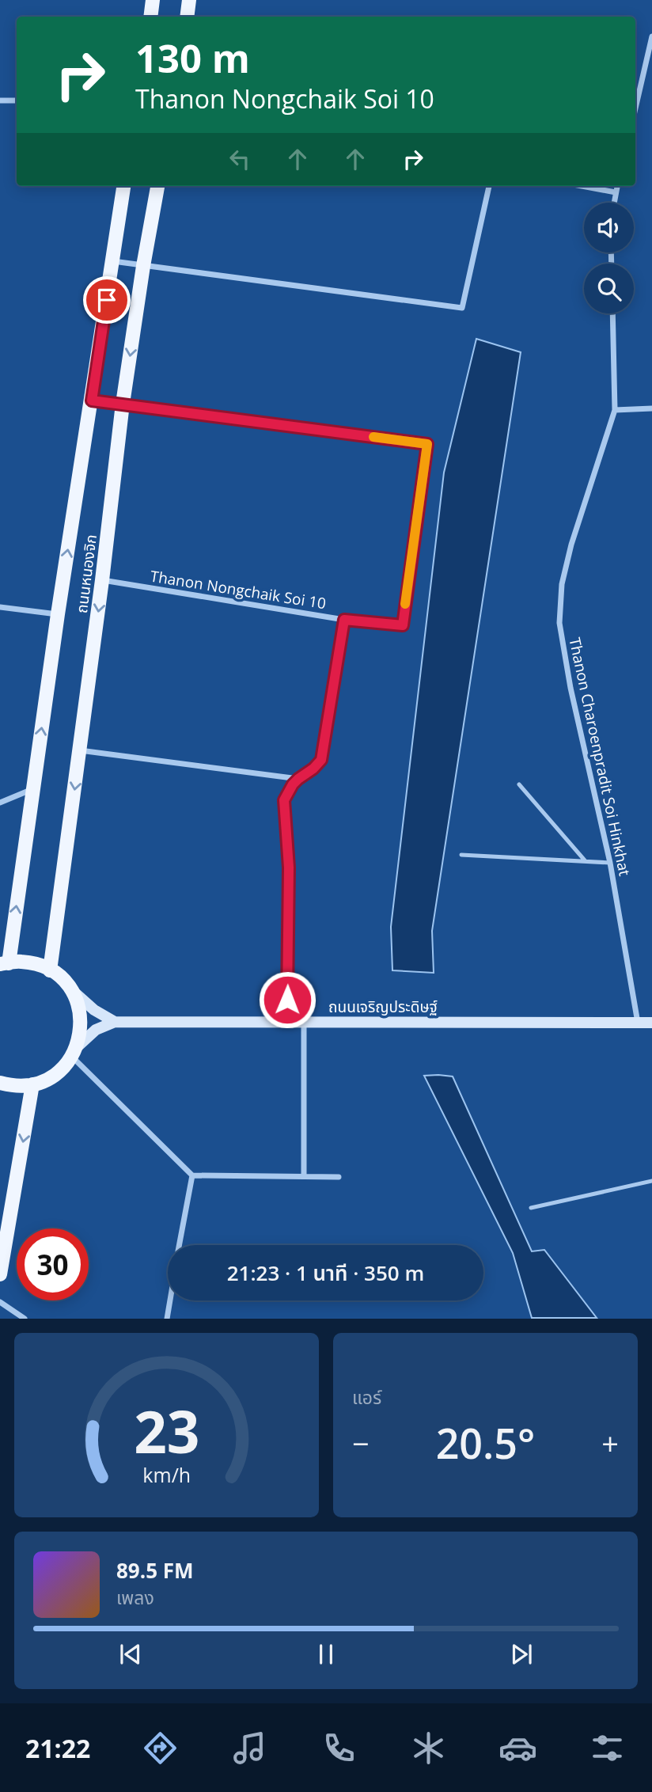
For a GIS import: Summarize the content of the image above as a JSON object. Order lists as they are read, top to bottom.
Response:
{
  "streets": {
    "main road": ["ถนนหนองจิก", "ถนนเจริญประดิษฐ์"],
    "street": ["Thanon Nongchaik Soi 10", "Thanon Charoenpradit Soi Hinkhat"]
  },
  "crossings": [
    ["ถนนหนองจิก", "Thanon Nongchaik Soi 10"],
    ["Thanon Charoenpradit Soi Hinkhat", "ถนนเจริญประดิษฐ์"]
  ],
  "page": {
    "turn": ["130 m", "Thanon Nongchaik Soi 10"],
    "limit": "30",
    "trip": "21:23 · 1 นาที · 350 m",
    "tile": "แอร์",
    "heat": ["−", "20.5°", "+"],
    "song": ["89.5 FM", "เพลง"],
    "tabs": "21:22",
    "gauge": ["23", "km/h"]
  }
}
